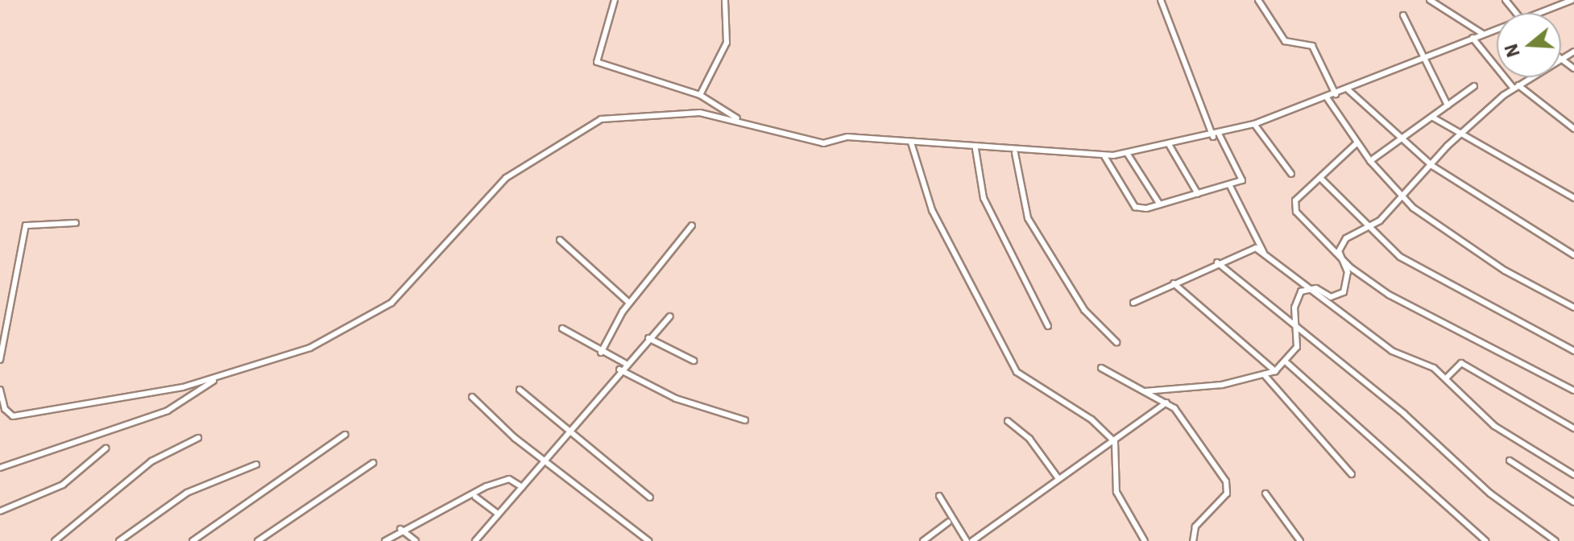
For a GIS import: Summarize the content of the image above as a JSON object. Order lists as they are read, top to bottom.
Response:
{
  "north": "left"
}
